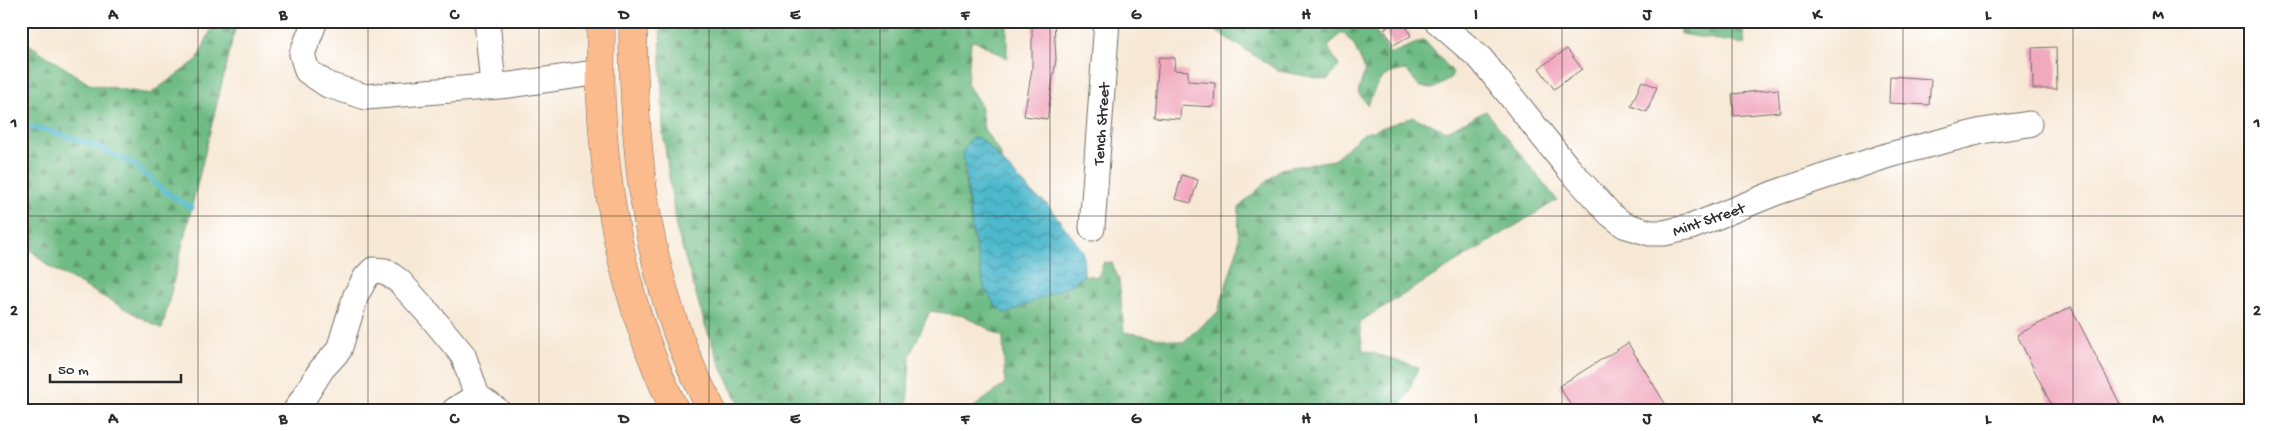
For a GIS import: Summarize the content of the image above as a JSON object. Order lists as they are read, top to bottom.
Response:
{
  "streets": {
    "street": ["Tench Street", "Mint Street"]
  },
  "scale_bar": "50 m",
  "grid": {
    "columns": [
      "A",
      "B",
      "C",
      "D",
      "E",
      "F",
      "G",
      "H",
      "I",
      "J",
      "K",
      "L",
      "M"
    ],
    "rows": ["1", "2"]
  }
}
